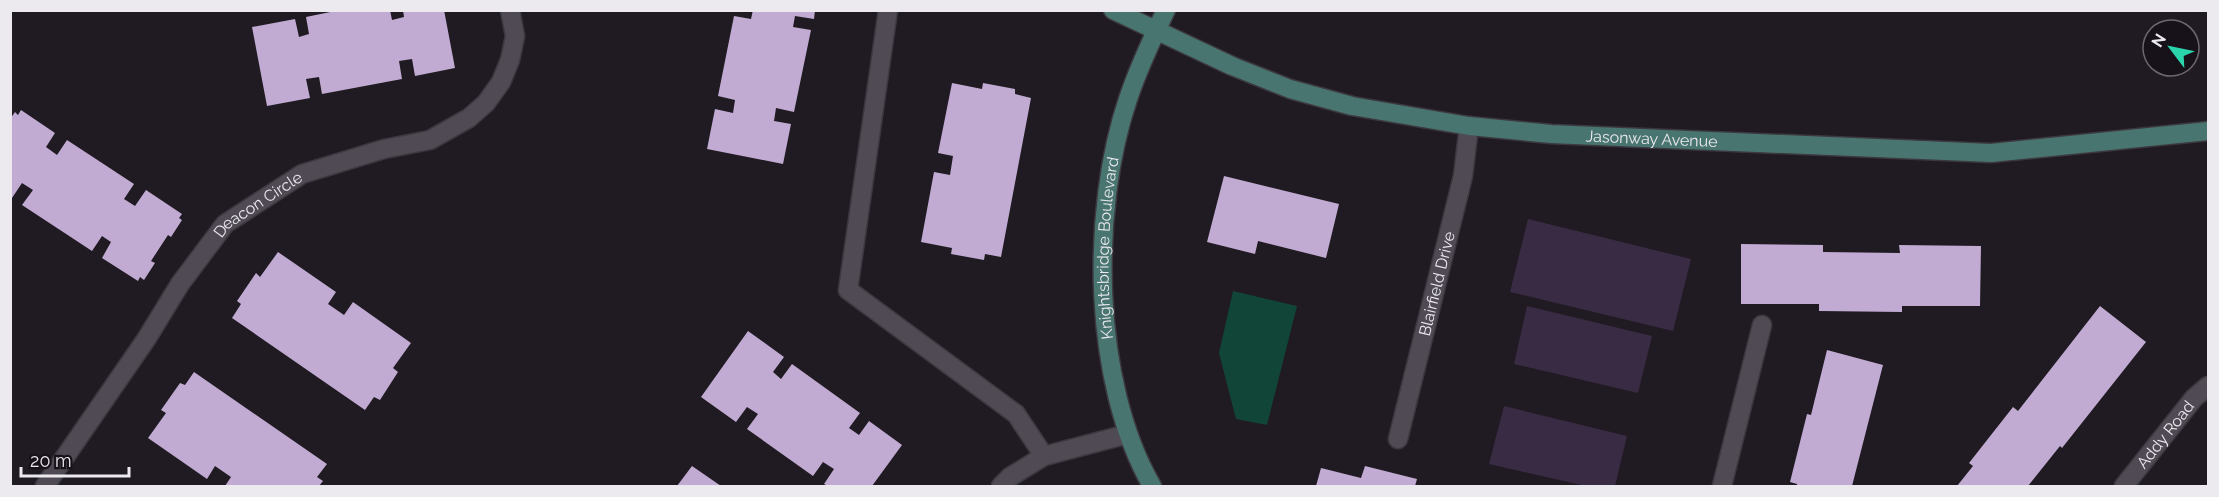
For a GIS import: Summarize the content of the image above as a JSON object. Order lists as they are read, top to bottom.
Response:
{
  "streets": {
    "street": [
      "Jasonway Avenue",
      "Deacon Circle",
      "Knightsbridge Boulevard",
      "Blairfield Drive",
      "Addy Road"
    ]
  },
  "crossings": [
    ["Jasonway Avenue", "Knightsbridge Boulevard"],
    ["Jasonway Avenue", "Blairfield Drive"]
  ],
  "scale_bar": "20 m",
  "north": "top left"
}
